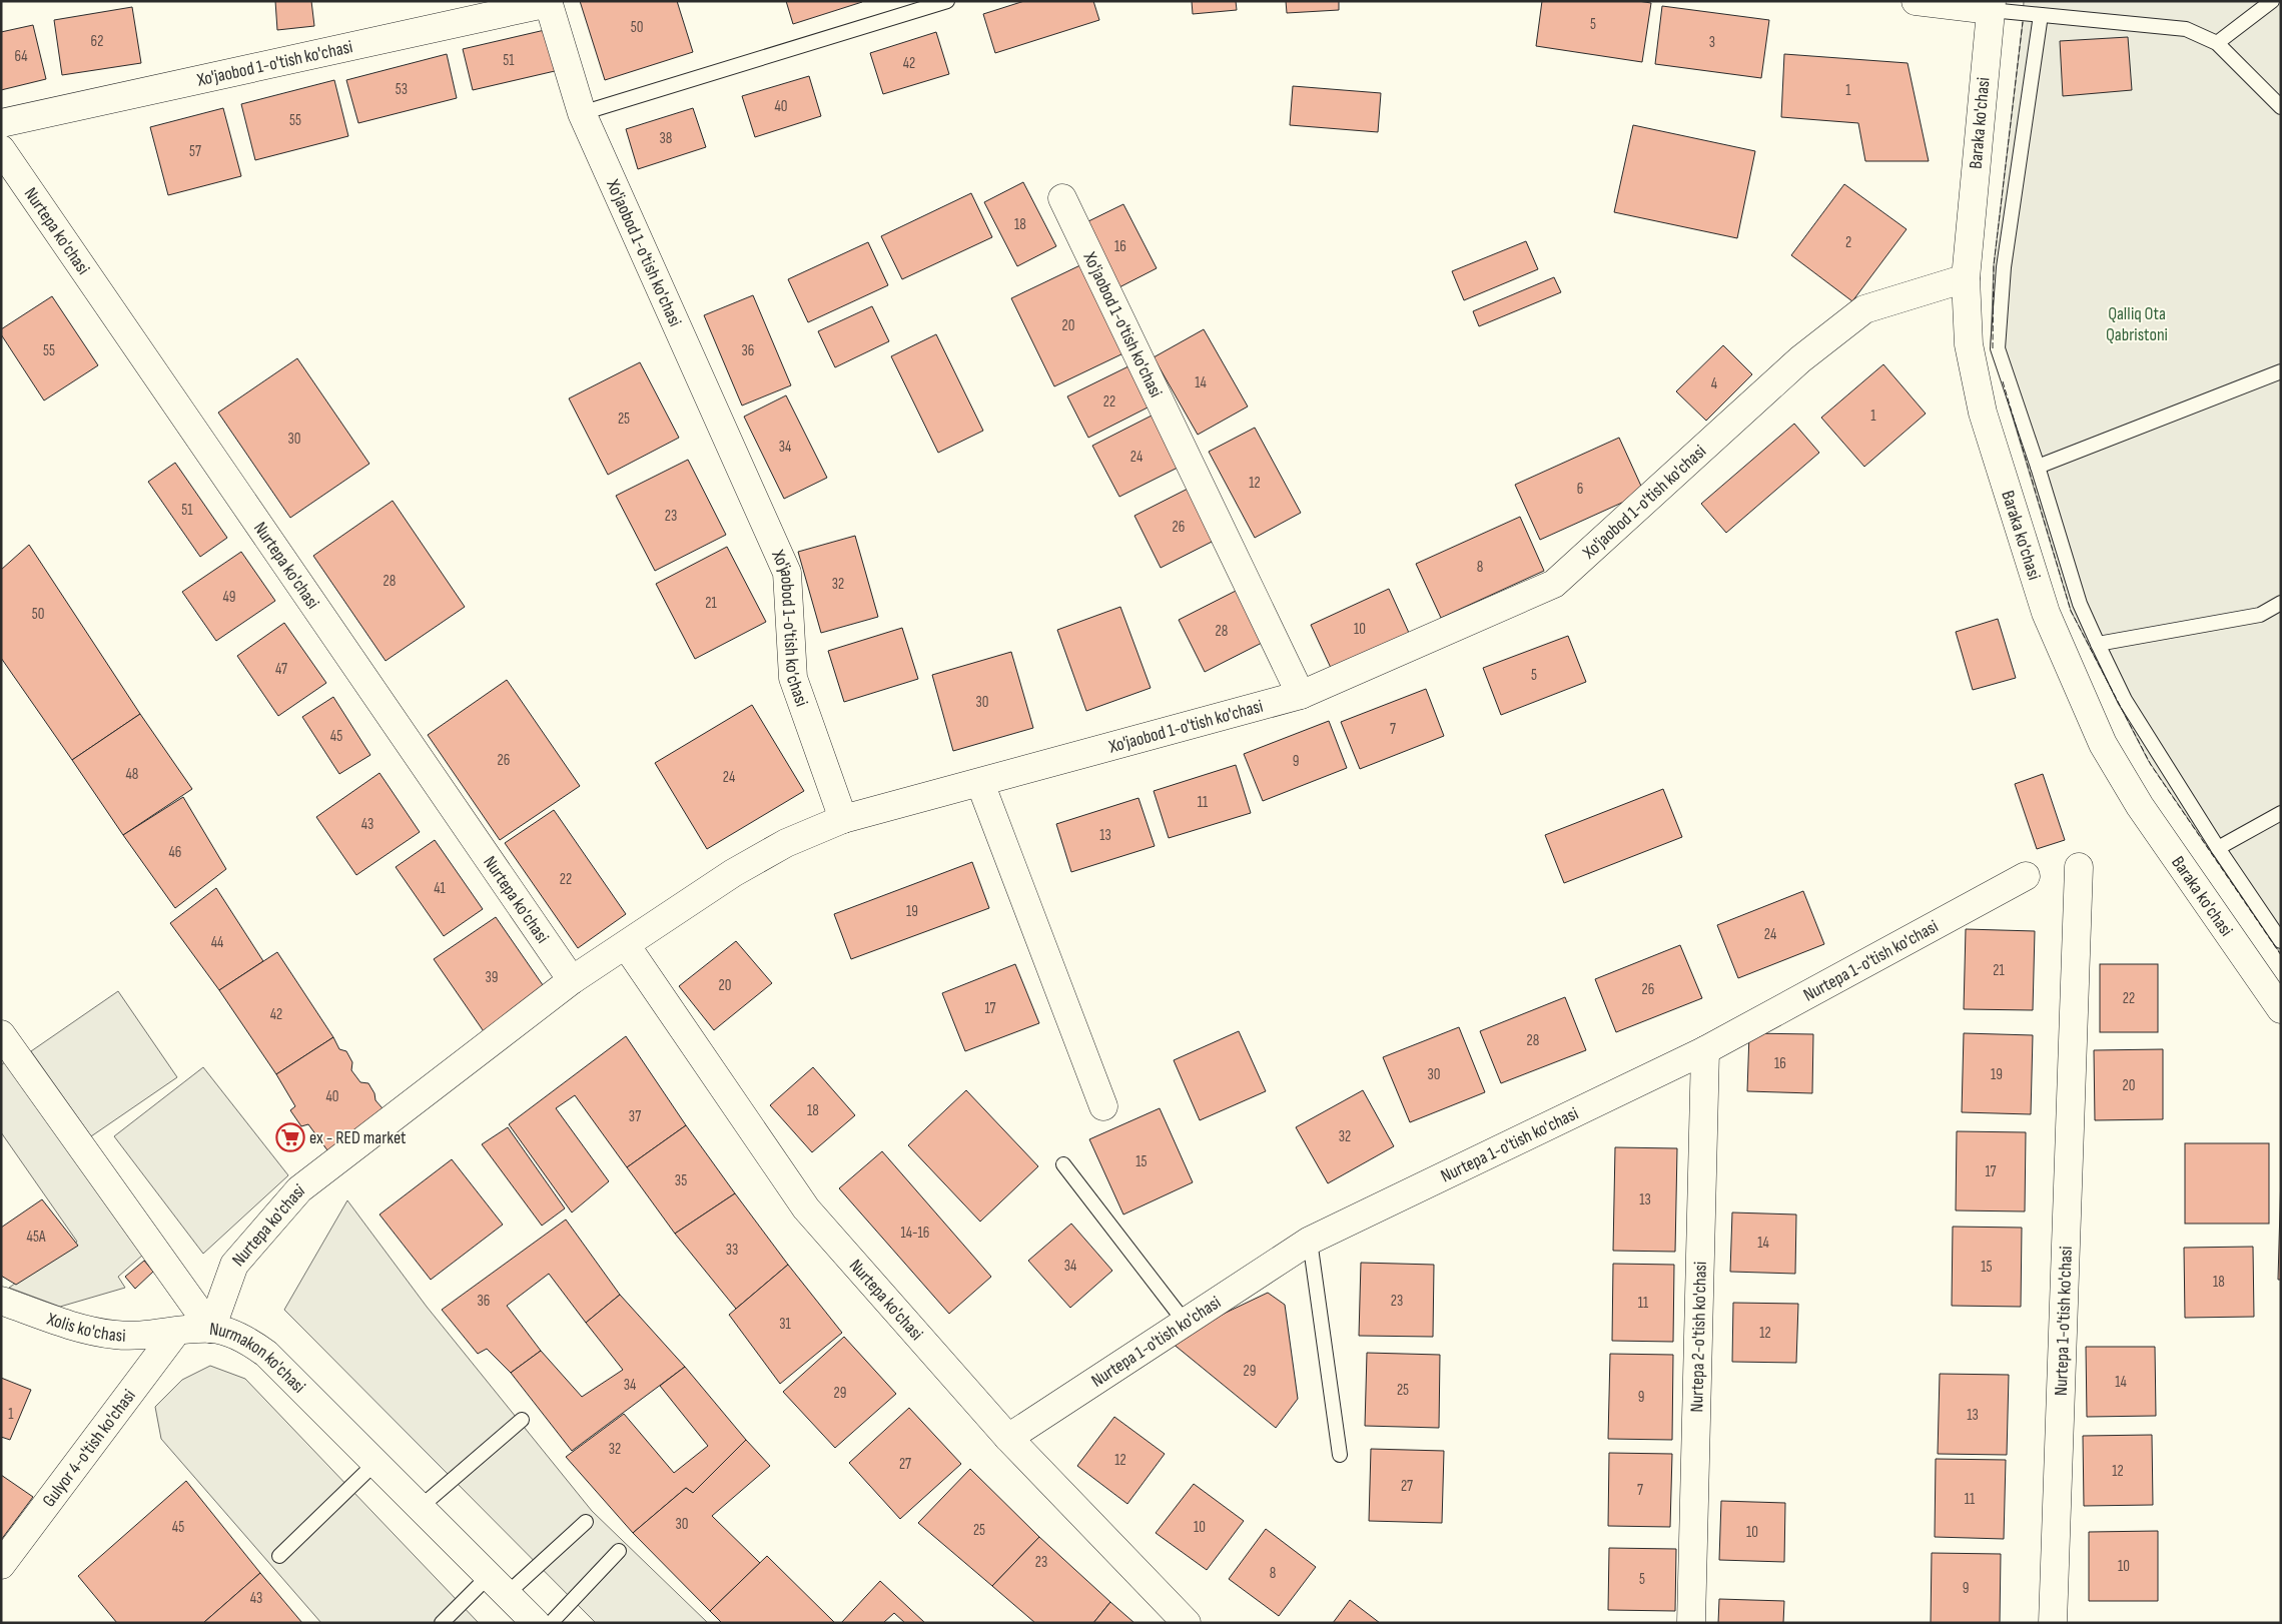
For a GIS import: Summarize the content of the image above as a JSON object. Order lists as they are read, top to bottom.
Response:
{
  "streets": {
    "street": [
      "Xo'jaobod 1-o'tish ko'chasi",
      "Baraka ko'chasi",
      "Nurtepa ko'chasi",
      "Nurtepa 1-o'tish ko'chasi",
      "Xolis ko'chasi",
      "Nurtepa 2-o'tish ko'chasi",
      "Nurmakon ko'chasi",
      "Gulyor 4-o'tish ko'chasi"
    ]
  },
  "crossings": [
    ["Xo'jaobod 1-o'tish ko'chasi", "Baraka ko'chasi"],
    ["Xo'jaobod 1-o'tish ko'chasi", "Nurtepa ko'chasi"],
    ["Nurtepa ko'chasi", "Nurtepa 1-o'tish ko'chasi"],
    ["Nurtepa ko'chasi", "Xolis ko'chasi"],
    ["Nurtepa ko'chasi", "Nurmakon ko'chasi"],
    ["Nurtepa 1-o'tish ko'chasi", "Nurtepa 2-o'tish ko'chasi"],
    ["Xolis ko'chasi", "Nurmakon ko'chasi"],
    ["Xolis ko'chasi", "Gulyor 4-o'tish ko'chasi"]
  ],
  "parks": ["Qalliq Ota Qabristoni"],
  "places": {
    "supermarket": ["ex - RED market"]
  },
  "house_numbers": [
    "5",
    "50",
    "62",
    "3",
    "64",
    "51",
    "42",
    "53",
    "1",
    "40",
    "55",
    "38",
    "57",
    "18",
    "2",
    "16",
    "20",
    "55",
    "36",
    "14",
    "4",
    "22",
    "1",
    "25",
    "30",
    "34",
    "24",
    "12",
    "6",
    "51",
    "23",
    "26",
    "8",
    "28",
    "32",
    "49",
    "21",
    "50",
    "10",
    "28",
    "47",
    "5",
    "30",
    "7",
    "45",
    "26",
    "9",
    "48",
    "24",
    "11",
    "43",
    "13",
    "46",
    "22",
    "41",
    "19",
    "24",
    "44",
    "21",
    "39",
    "20",
    "26",
    "22",
    "17",
    "42",
    "28",
    "16",
    "30",
    "19",
    "20",
    "40",
    "18",
    "37",
    "32",
    "15",
    "17",
    "35",
    "13",
    "14-16",
    "45A",
    "14",
    "33",
    "34",
    "15",
    "18",
    "36",
    "23",
    "11",
    "31",
    "12",
    "29",
    "14",
    "34",
    "25",
    "29",
    "9",
    "1",
    "13",
    "32",
    "12",
    "27",
    "12",
    "27",
    "7",
    "11",
    "30",
    "45",
    "10",
    "25",
    "10",
    "23",
    "10",
    "8",
    "5",
    "9",
    "43"
  ]
}
